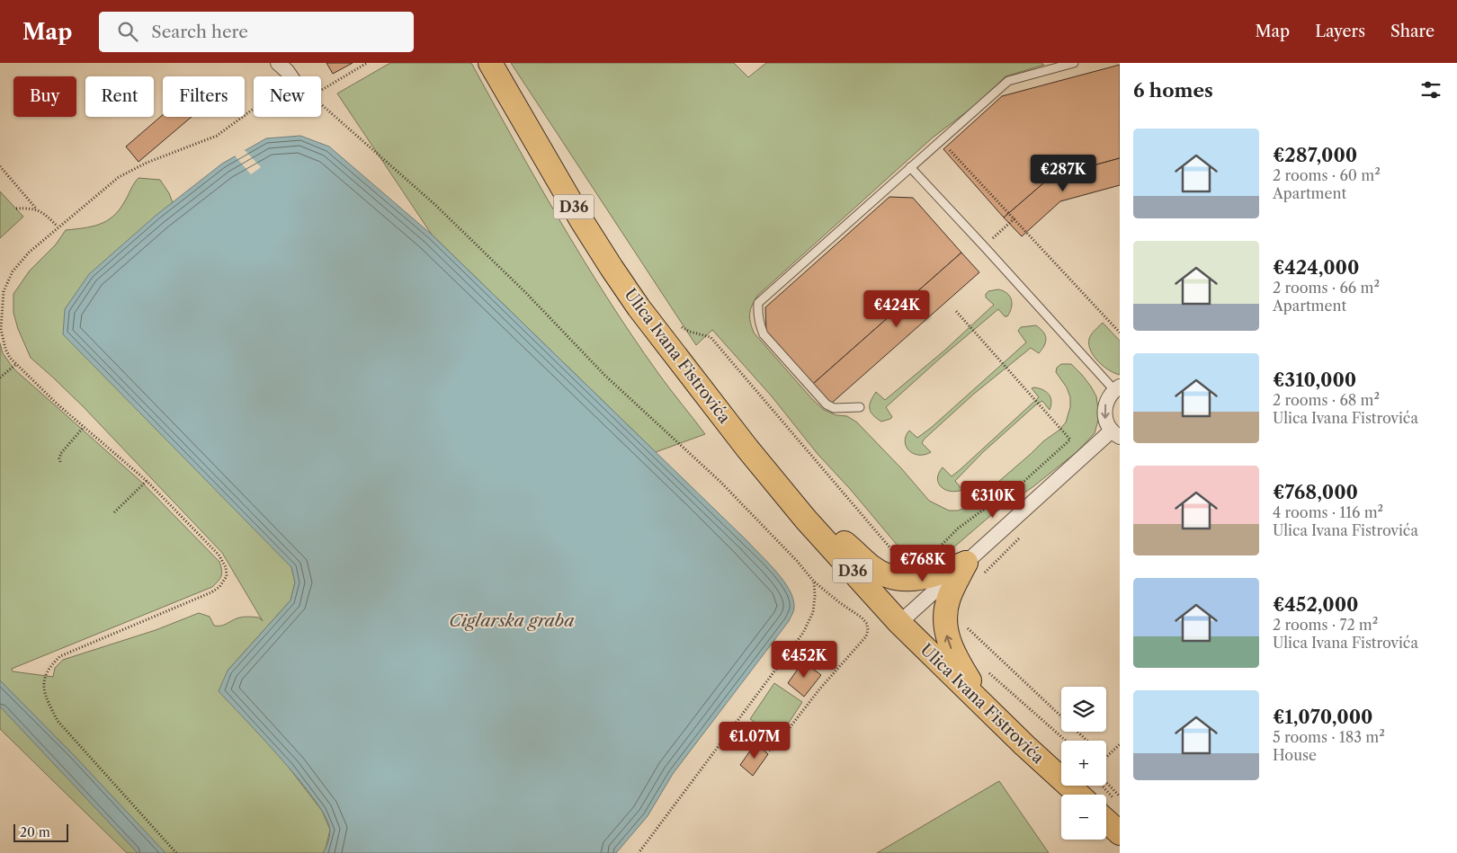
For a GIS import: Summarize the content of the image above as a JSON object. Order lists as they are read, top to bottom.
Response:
{
  "streets": {
    "main road": ["D36", "Ulica Ivana Fistrovića"]
  },
  "water": ["Ciglarska graba"],
  "scale_bar": "20 m",
  "page": {
    "header": "Map",
    "search": "Search here",
    "nav": ["Map", "Layers", "Share"],
    "heading": "6 homes",
    "chip": [
      "Buy",
      "Rent",
      "Filters",
      "New"
    ],
    "list": [
      {
        "name": "€287,000",
        "note": "2 rooms · 60 m² · Apartment"
      },
      {
        "name": "€424,000",
        "note": "2 rooms · 66 m² · Apartment"
      },
      {
        "name": "€310,000",
        "note": "2 rooms · 68 m² · Ulica Ivana Fistrovića"
      },
      {
        "name": "€768,000",
        "note": "4 rooms · 116 m² · Ulica Ivana Fistrovića"
      },
      {
        "name": "€452,000",
        "note": "2 rooms · 72 m² · Ulica Ivana Fistrovića"
      },
      {
        "name": "€1,070,000",
        "note": "5 rooms · 183 m² · House"
      }
    ],
    "price": [
      "€287K",
      "€424K",
      "€310K",
      "€768K",
      "€452K",
      "€1.07M"
    ],
    "map_buttons": ["+", "−"],
    "scale": "20 m"
  }
}
